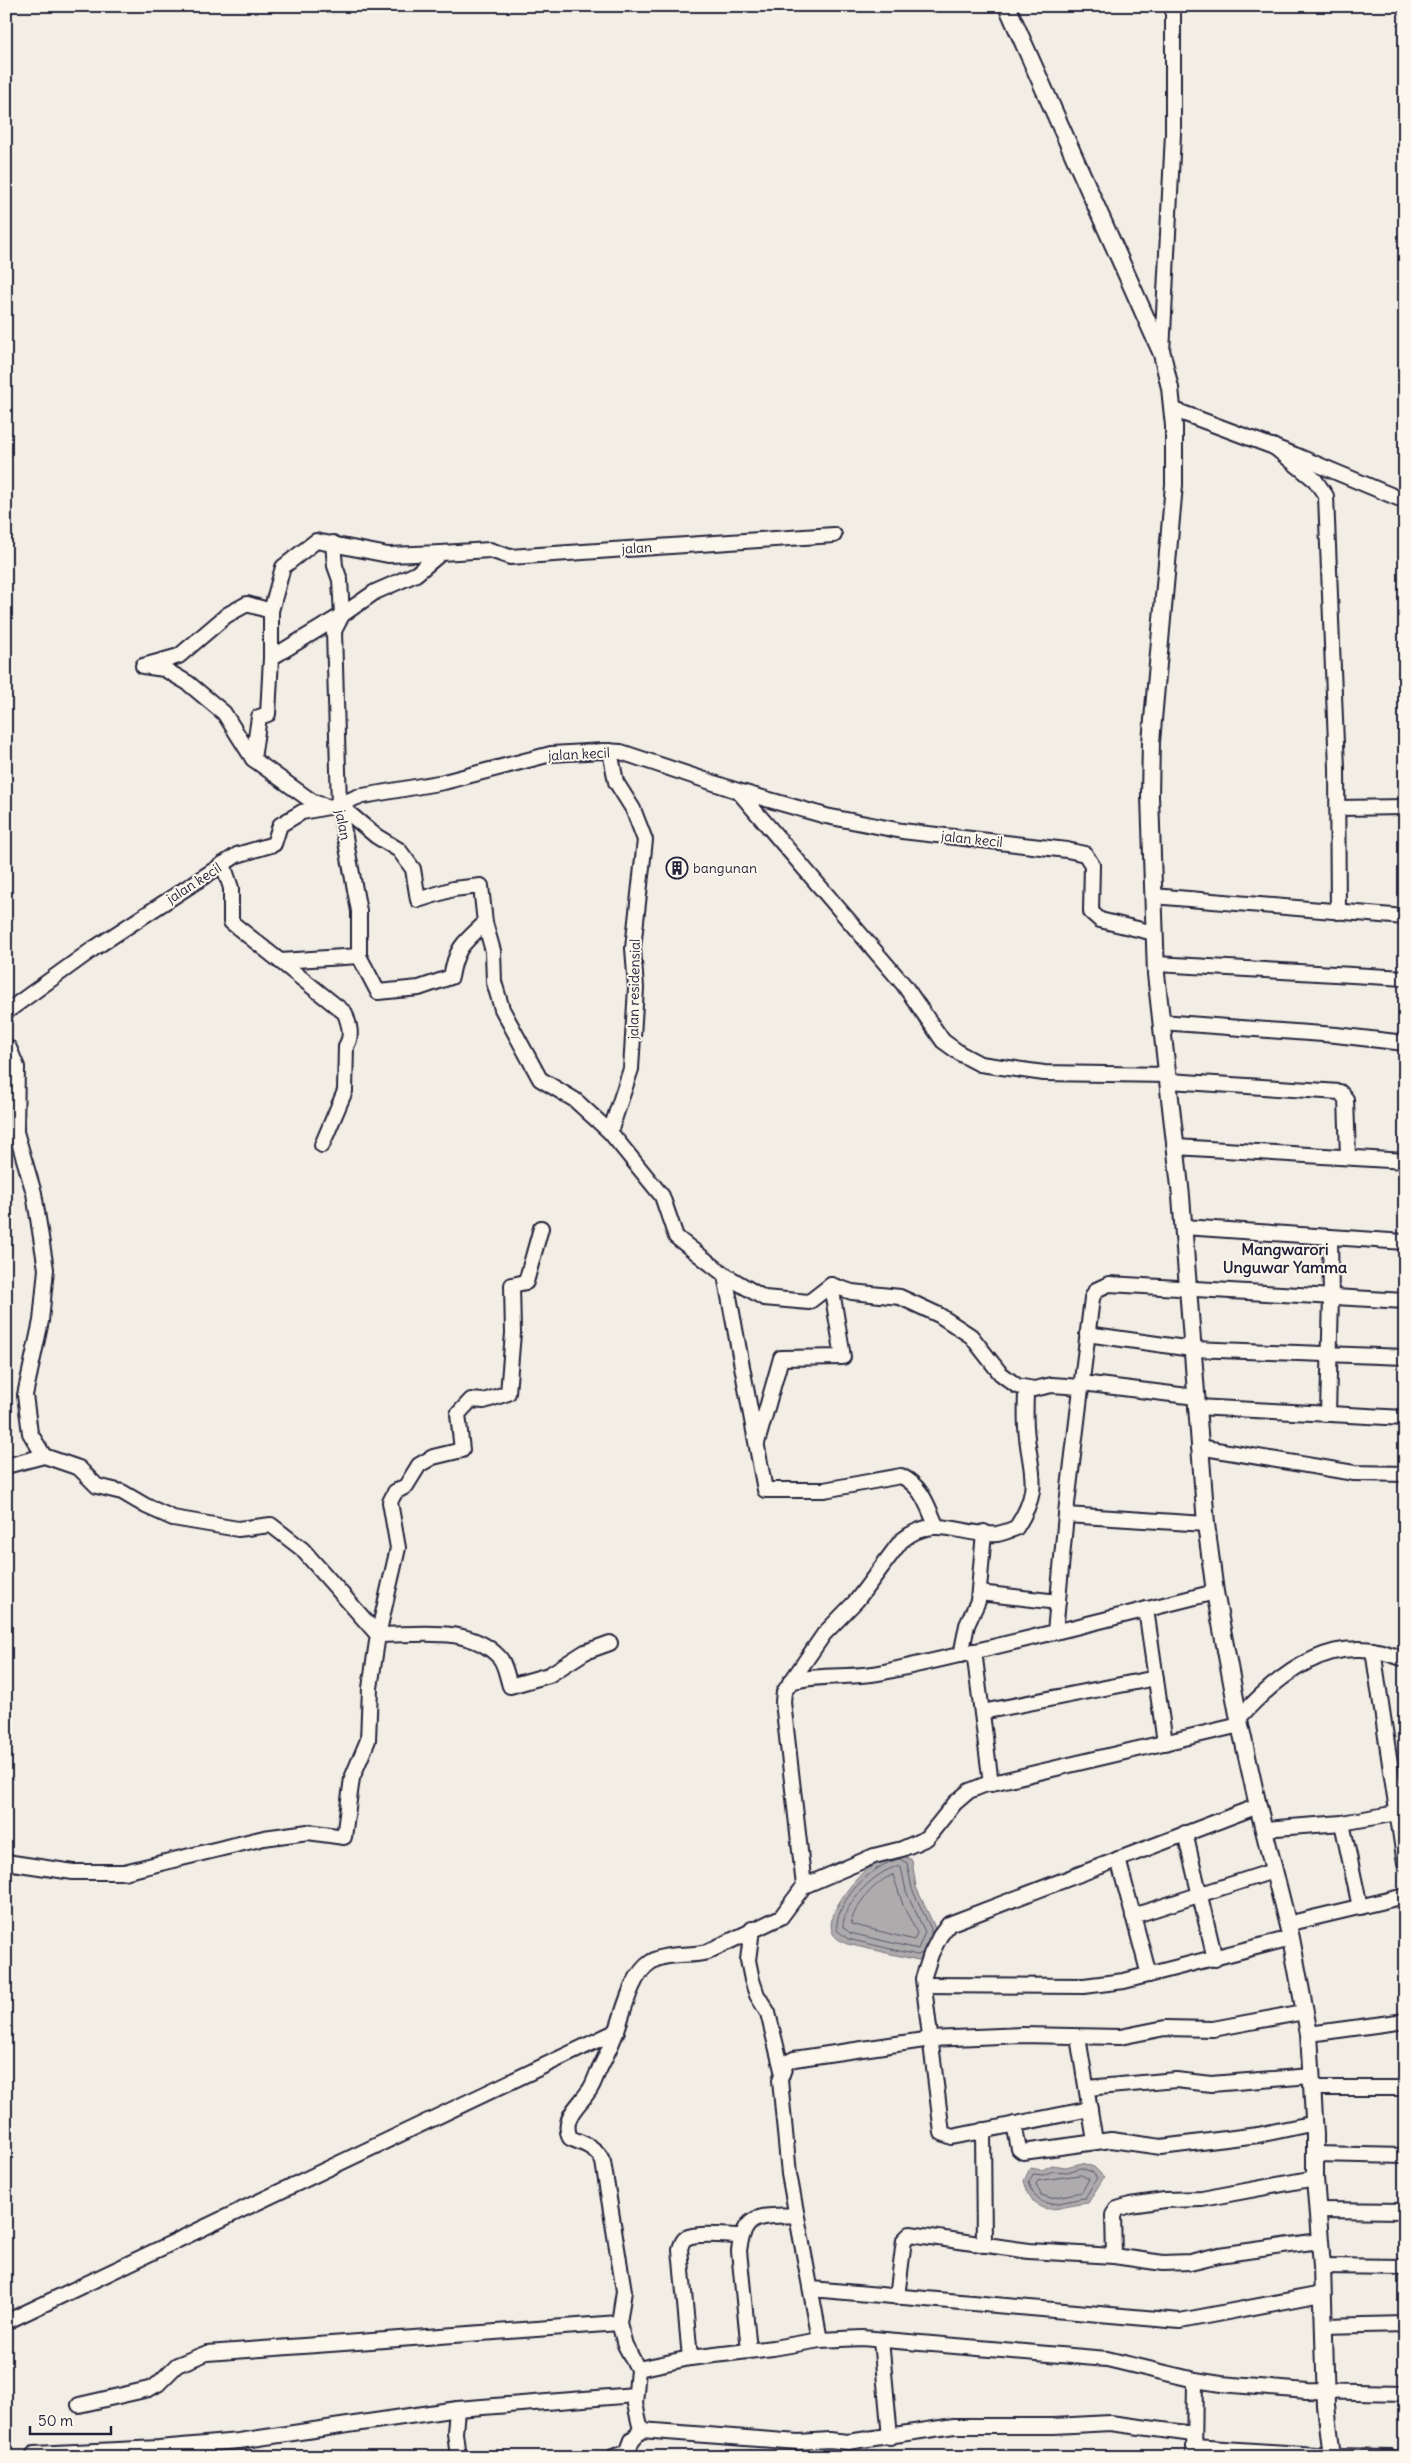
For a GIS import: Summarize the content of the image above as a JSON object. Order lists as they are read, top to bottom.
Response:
{
  "streets": {
    "street": ["jalan", "jalan kecil", "jalan residensial"]
  },
  "crossings": [
    ["jalan", "jalan kecil"],
    ["jalan kecil", "jalan residensial"]
  ],
  "districts": ["Mangwarori Unguwar Yamma"],
  "places": {
    "building": ["bangunan"]
  },
  "scale_bar": "50 m"
}
